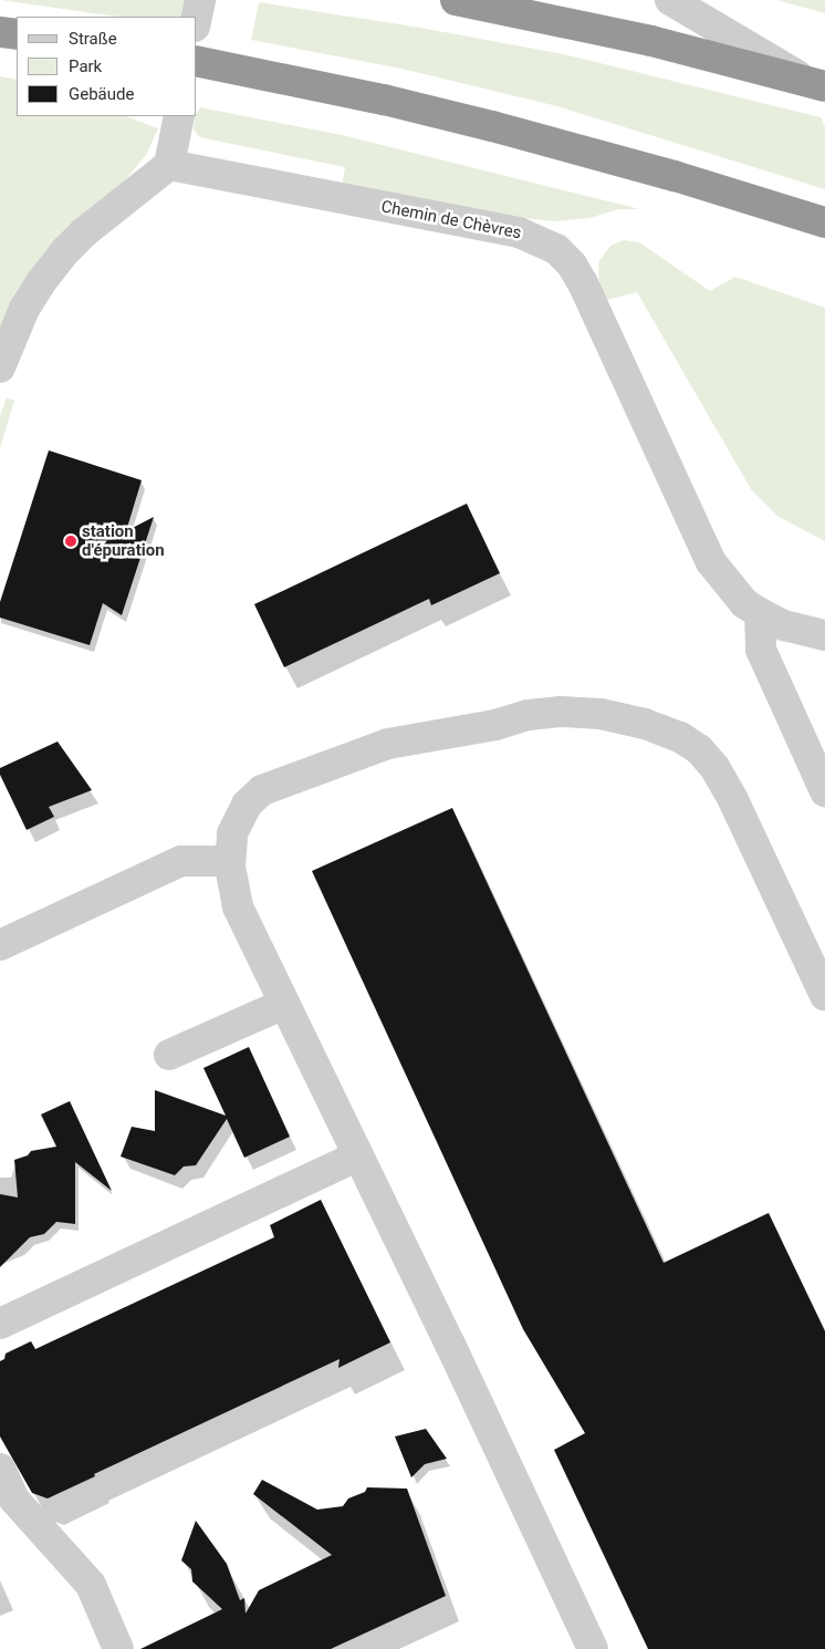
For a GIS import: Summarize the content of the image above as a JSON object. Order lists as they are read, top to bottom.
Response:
{
  "streets": {
    "street": ["Chemin de Chèvres"]
  },
  "places": ["station d'épuration"],
  "legend": ["Straße", "Park", "Gebäude"]
}
